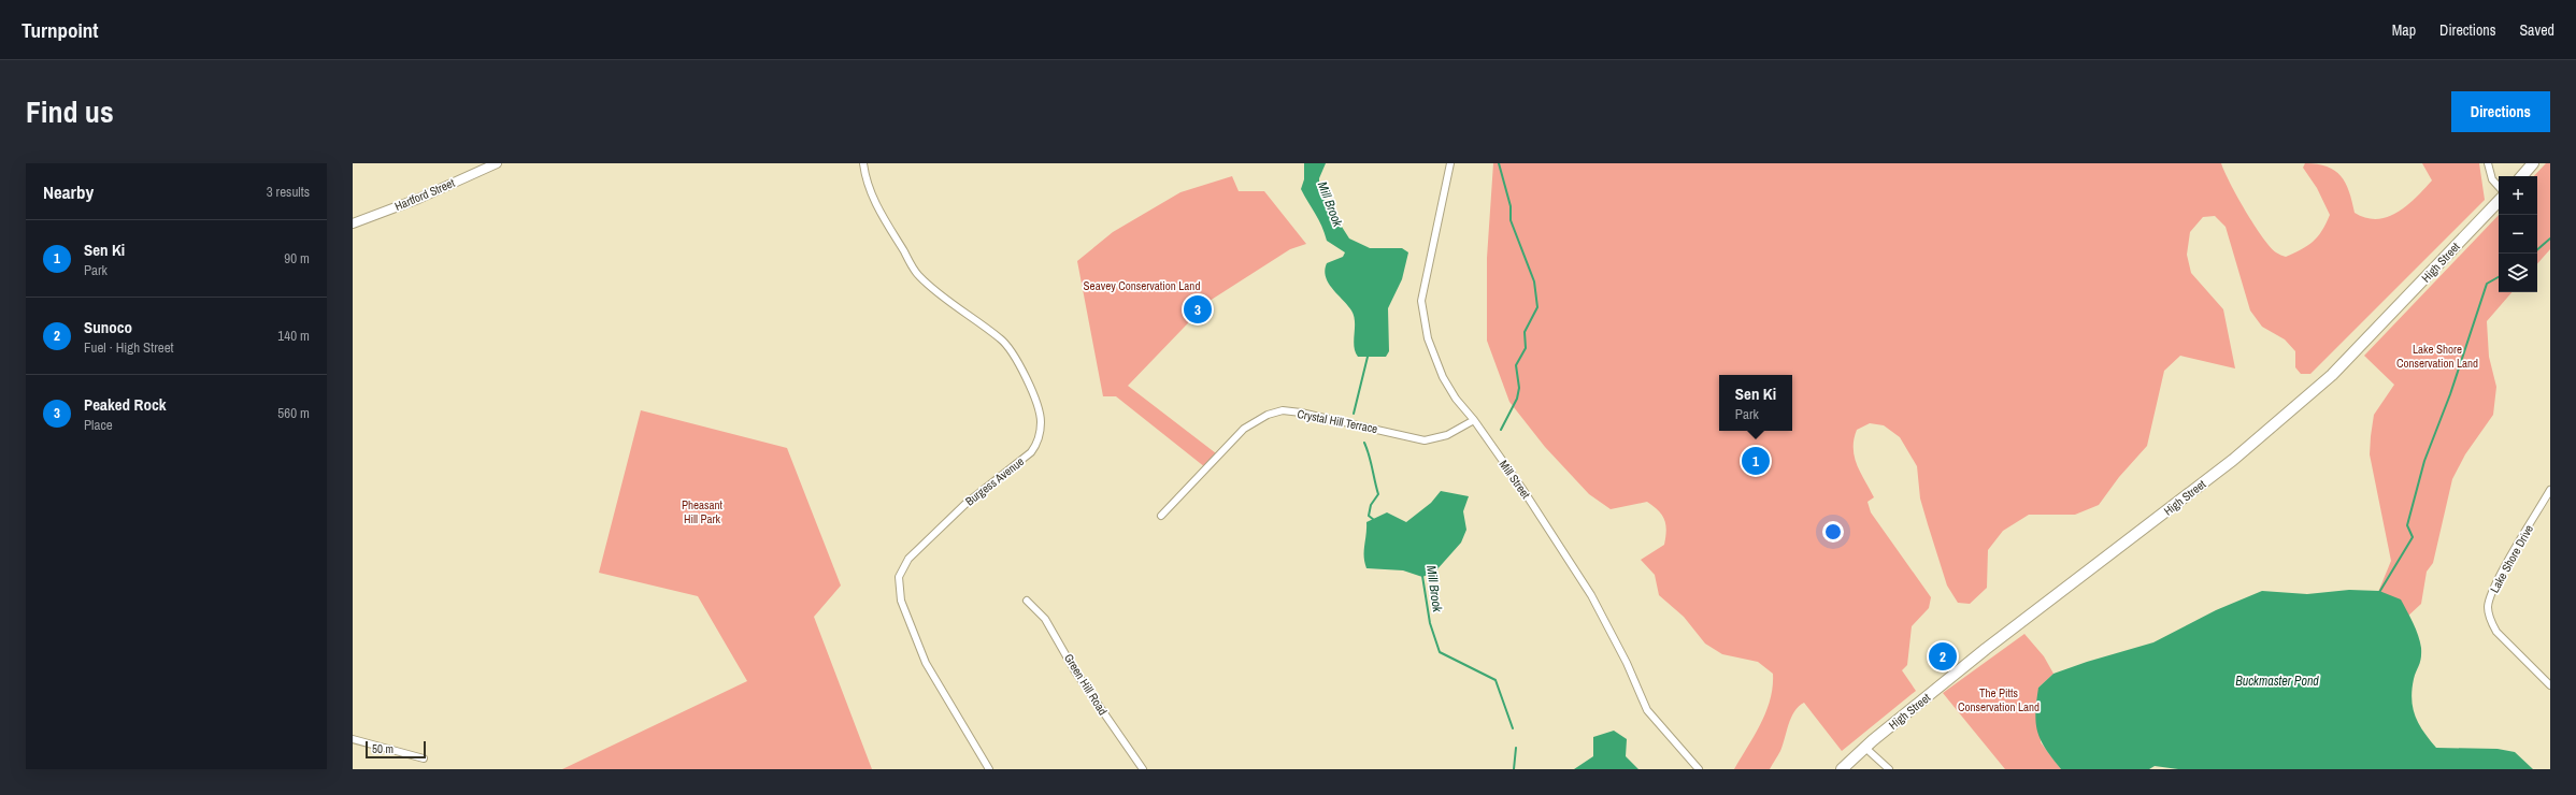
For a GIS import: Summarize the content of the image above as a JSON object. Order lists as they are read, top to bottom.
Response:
{
  "streets": {
    "main road": ["High Street"],
    "street": [
      "Hartford Street",
      "Crystal Hill Terrace",
      "Mill Street",
      "Burgess Avenue",
      "Lake Shore Drive",
      "Green Hill Road"
    ]
  },
  "crossings": [
    ["Crystal Hill Terrace", "Mill Street"]
  ],
  "water": ["Mill Brook", "Buckmaster Pond"],
  "parks": [
    "Seavey Conservation Land",
    "Lake Shore Conservation Land",
    "Pheasant Hill Park",
    "The Pitts Conservation Land"
  ],
  "scale_bar": "50 m",
  "page": {
    "header": "Turnpoint",
    "nav": ["Map", "Directions", "Saved"],
    "title": "Find us",
    "buttons": "Directions",
    "heading": ["Nearby", "3 results"],
    "map_buttons": ["+", "−"],
    "list": [
      {
        "mark": "1",
        "name": "Sen Ki",
        "note": "Park",
        "value": "90 m"
      },
      {
        "mark": "2",
        "name": "Sunoco",
        "note": "Fuel · High Street",
        "value": "140 m"
      },
      {
        "mark": "3",
        "name": "Peaked Rock",
        "note": "Place",
        "value": "560 m"
      }
    ],
    "pins": ["3", "1", "2"],
    "popup": ["Sen Ki", "Park"],
    "scale": "50 m"
  }
}
